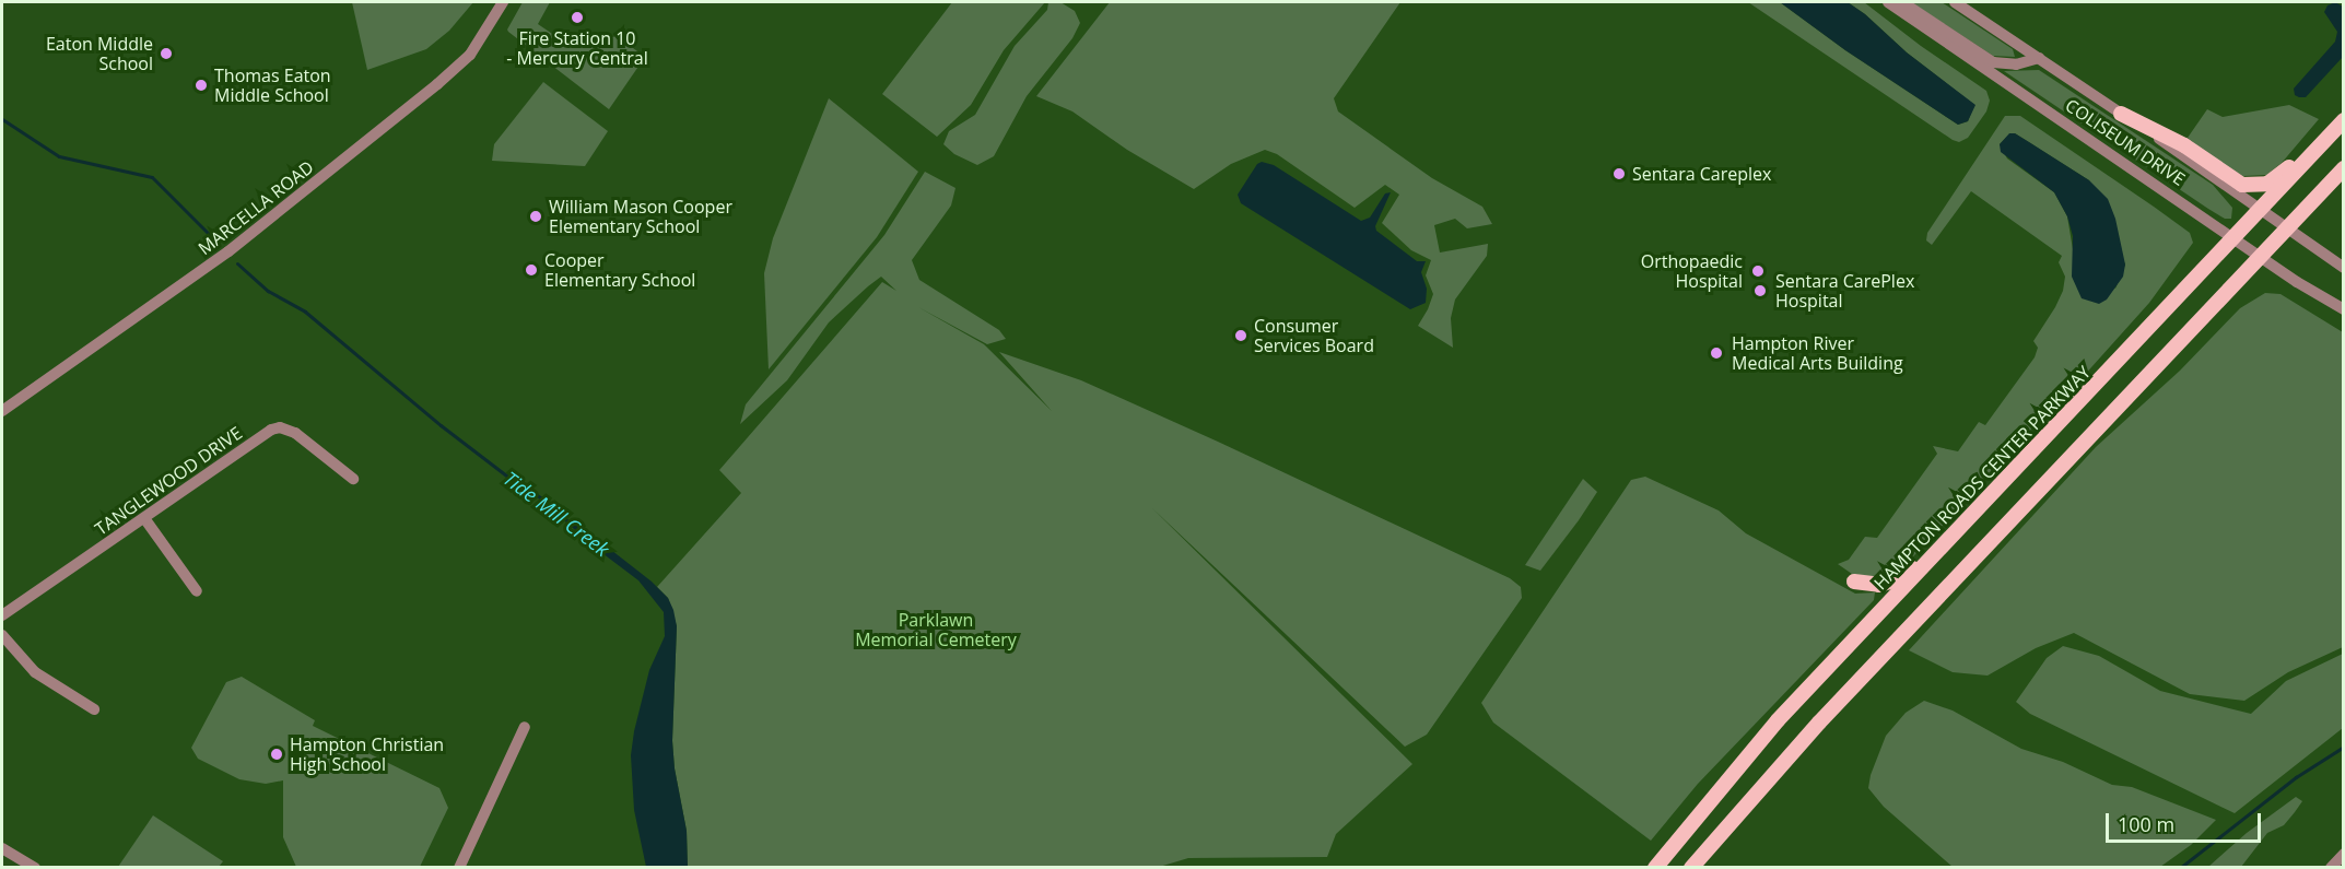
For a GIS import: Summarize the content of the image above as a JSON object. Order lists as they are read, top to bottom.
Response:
{
  "streets": {
    "main road": ["HAMPTON ROADS CENTER PARKWAY"],
    "street": ["COLISEUM DRIVE", "MARCELLA ROAD", "TANGLEWOOD DRIVE"]
  },
  "crossings": [
    ["COLISEUM DRIVE", "HAMPTON ROADS CENTER PARKWAY"]
  ],
  "water": ["Tide Mill Creek"],
  "parks": ["Parklawn Memorial Cemetery"],
  "places": [
    "Fire Station 10 - Mercury Central",
    "Eaton Middle School",
    "Thomas Eaton Middle School",
    "Sentara Careplex",
    "William Mason Cooper Elementary School",
    "Cooper Elementary School",
    "Orthopaedic Hospital",
    "Sentara CarePlex Hospital",
    "Consumer Services Board",
    "Hampton River Medical Arts Building",
    "Hampton Christian High School"
  ],
  "scale_bar": "100 m"
}
